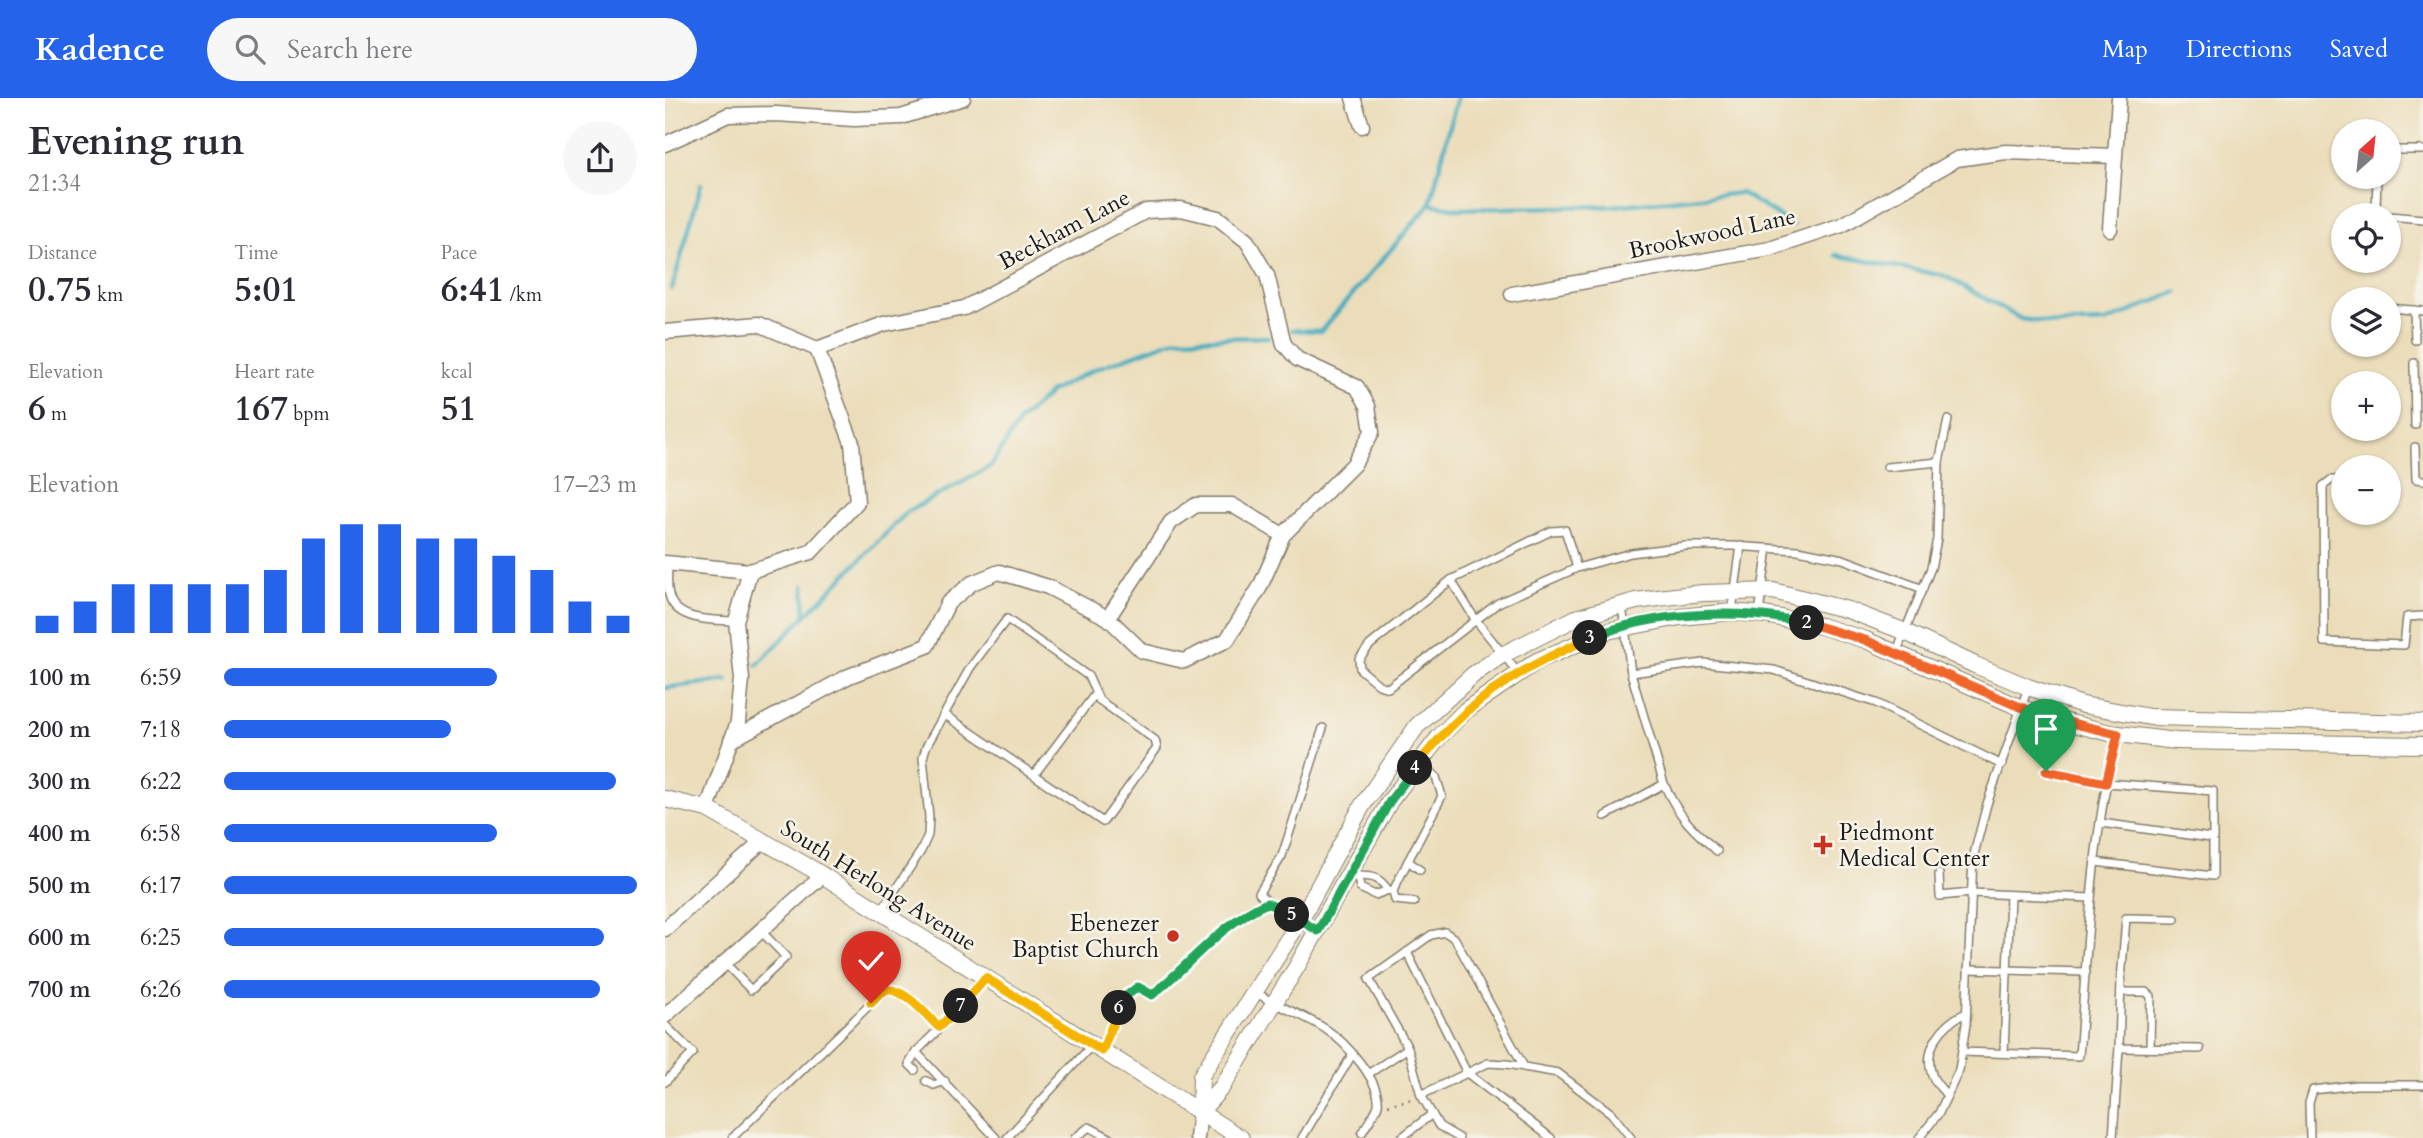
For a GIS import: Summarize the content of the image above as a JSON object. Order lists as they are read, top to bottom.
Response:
{
  "streets": {
    "street": ["Beckham Lane", "Brookwood Lane", "South Herlong Avenue"]
  },
  "places": {
    "health": ["Piedmont Medical Center"],
    "other": ["Ebenezer Baptist Church"]
  },
  "north": "top right",
  "page": {
    "header": "Kadence",
    "search": "Search here",
    "nav": ["Map", "Directions", "Saved"],
    "heading": ["Evening run", "21:34"],
    "map_buttons": ["+", "−"],
    "stats": [
      ["Distance", "0.75 km"],
      ["Time", "5:01"],
      ["Pace", "6:41 /km"],
      ["Elevation", "6 m"],
      ["Heart rate", "167 bpm"],
      ["kcal", "51"]
    ],
    "chart": ["Elevation", "17–23 m"],
    "pins": [
      "2",
      "3",
      "4",
      "5",
      "7",
      "6"
    ],
    "list": [
      {
        "name": "100 m",
        "note": "6:59"
      },
      {
        "name": "200 m",
        "note": "7:18"
      },
      {
        "name": "300 m",
        "note": "6:22"
      },
      {
        "name": "400 m",
        "note": "6:58"
      },
      {
        "name": "500 m",
        "note": "6:17"
      },
      {
        "name": "600 m",
        "note": "6:25"
      },
      {
        "name": "700 m",
        "note": "6:26"
      }
    ]
  }
}
